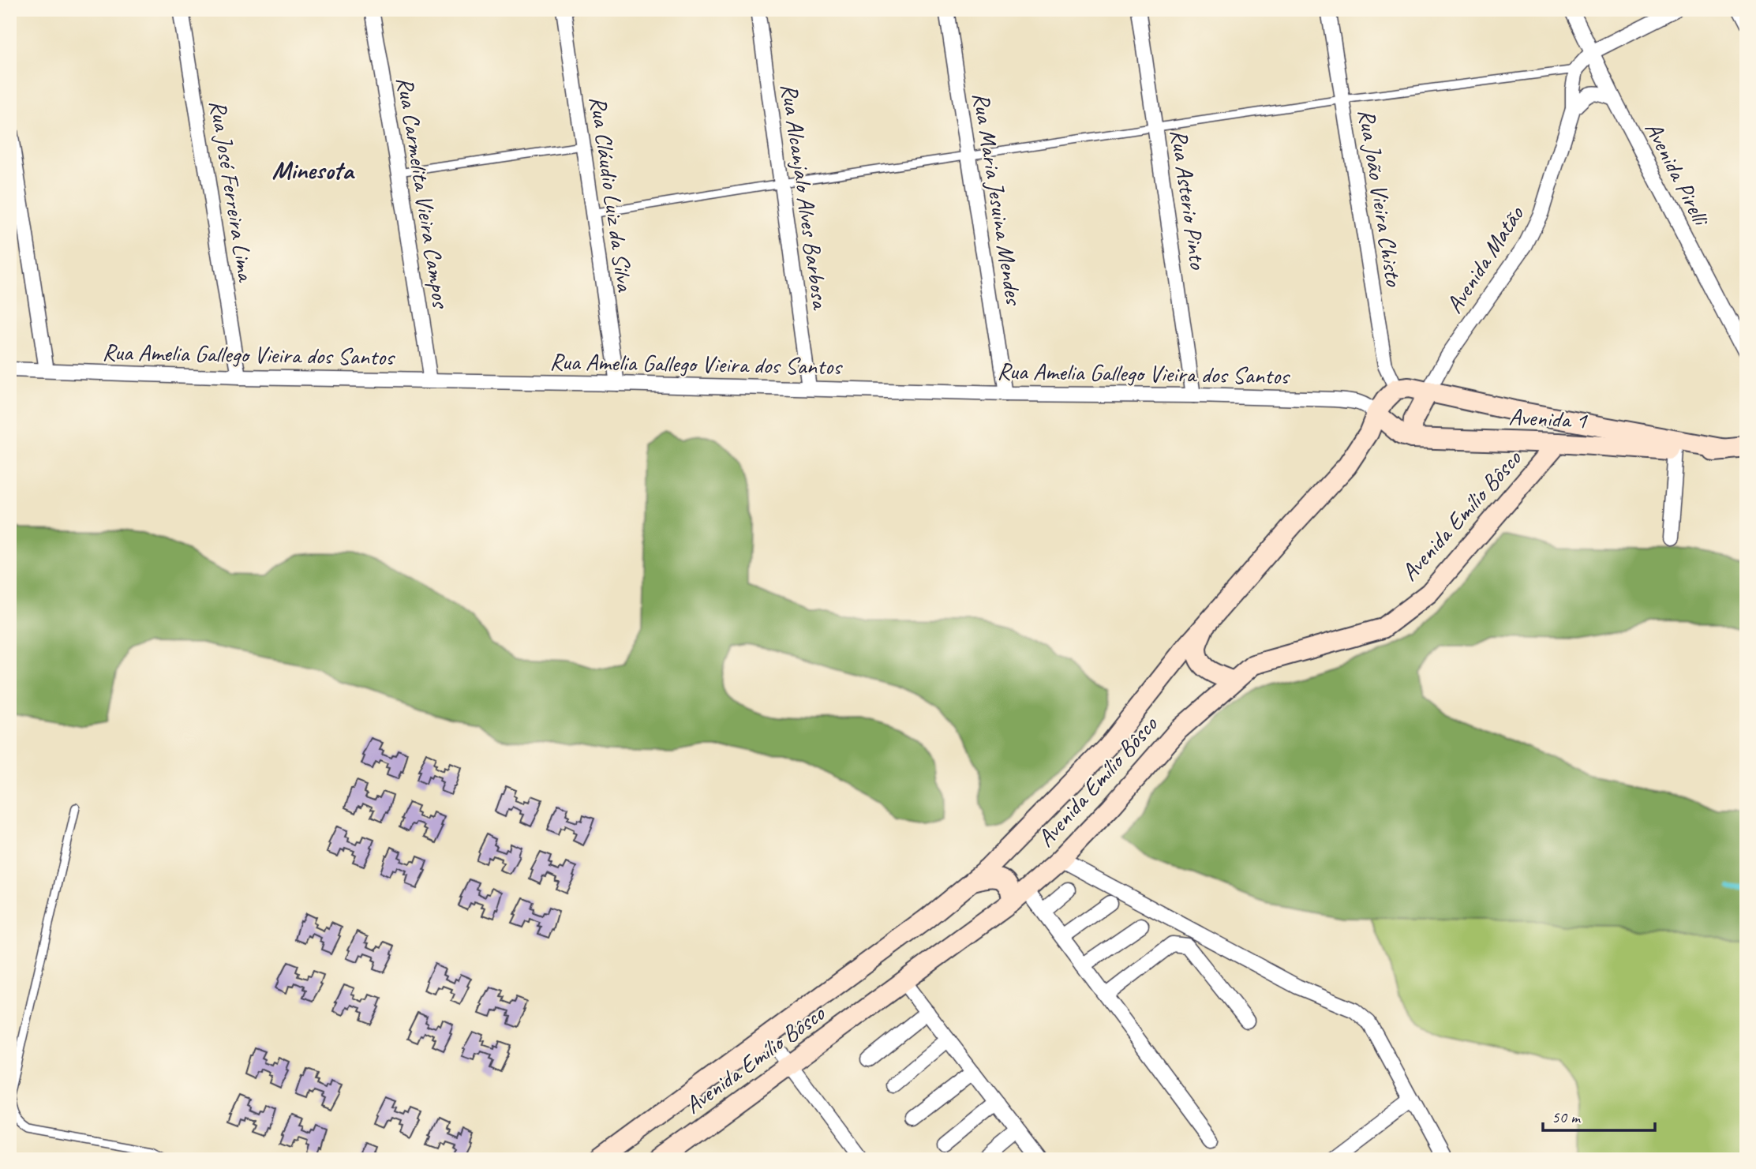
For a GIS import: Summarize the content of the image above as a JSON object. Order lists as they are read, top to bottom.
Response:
{
  "streets": {
    "main road": ["Avenida 1", "Avenida Emílio Bôsco"],
    "street": [
      "Avenida Pirelli",
      "Rua José Ferreira Lima",
      "Rua Carmelita Vieira Campos",
      "Rua Cláudio Luiz da Silva",
      "Rua Alcanjalo Alves Barbosa",
      "Rua João Vieira Chisto",
      "Rua Maria Jesuina Mendes",
      "Rua Asterio Pinto",
      "Avenida Matão",
      "Rua Amelia Gallego Vieira dos Santos"
    ]
  },
  "crossings": [
    ["Rua José Ferreira Lima", "Rua Amelia Gallego Vieira dos Santos"],
    ["Rua Carmelita Vieira Campos", "Rua Amelia Gallego Vieira dos Santos"],
    ["Rua Cláudio Luiz da Silva", "Rua Amelia Gallego Vieira dos Santos"],
    ["Rua Alcanjalo Alves Barbosa", "Rua Amelia Gallego Vieira dos Santos"],
    ["Rua João Vieira Chisto", "Avenida Emílio Bôsco"],
    ["Rua Maria Jesuina Mendes", "Rua Amelia Gallego Vieira dos Santos"],
    ["Rua Asterio Pinto", "Rua Amelia Gallego Vieira dos Santos"],
    ["Rua Amelia Gallego Vieira dos Santos", "Avenida 1"],
    ["Rua Amelia Gallego Vieira dos Santos", "Avenida Emílio Bôsco"],
    ["Avenida 1", "Avenida Emílio Bôsco"]
  ],
  "districts": ["Minesota"],
  "scale_bar": "50 m"
}
